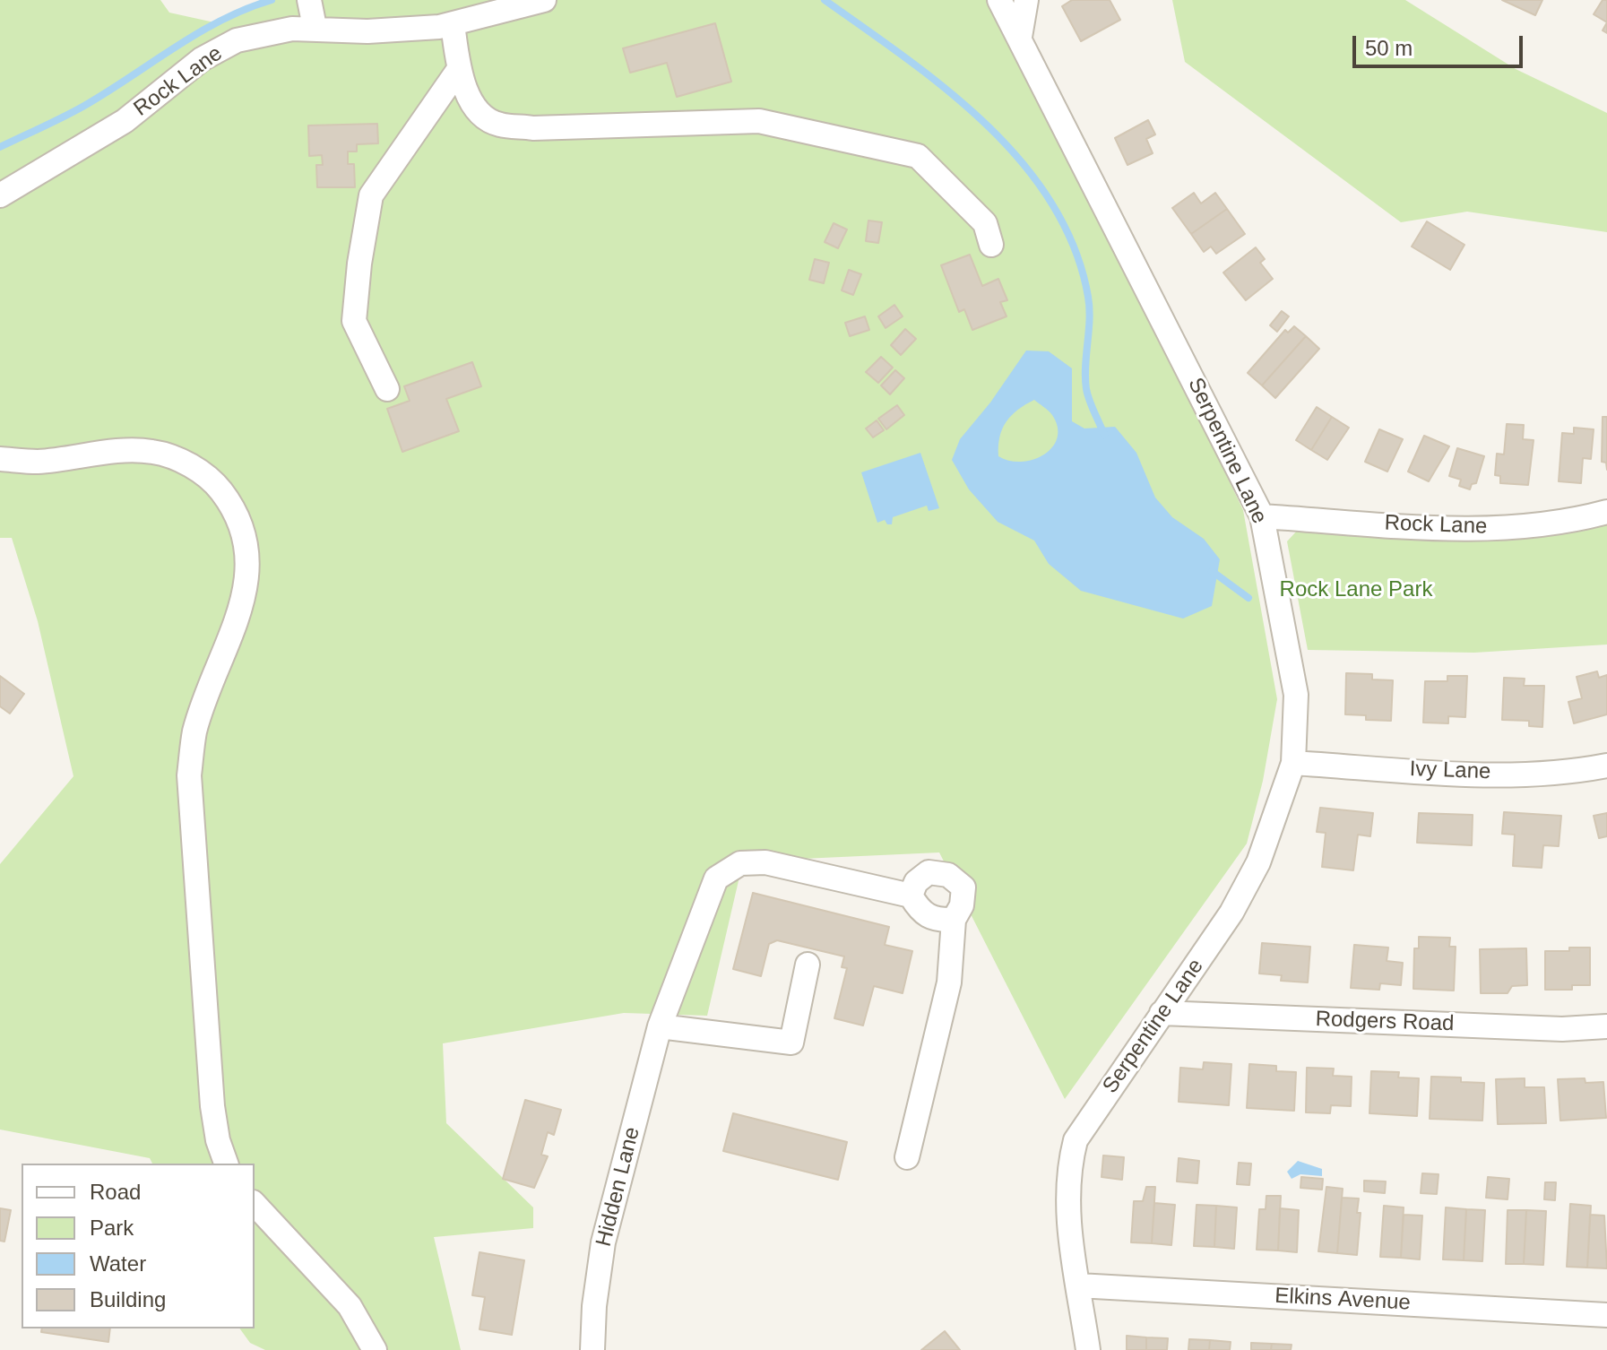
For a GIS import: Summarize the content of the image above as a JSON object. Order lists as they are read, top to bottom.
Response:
{
  "streets": {
    "street": [
      "Rock Lane",
      "Serpentine Lane",
      "Ivy Lane",
      "Rodgers Road",
      "Hidden Lane",
      "Elkins Avenue"
    ]
  },
  "crossings": [
    ["Rock Lane", "Serpentine Lane"],
    ["Serpentine Lane", "Ivy Lane"],
    ["Serpentine Lane", "Rodgers Road"],
    ["Serpentine Lane", "Elkins Avenue"]
  ],
  "parks": ["Rock Lane Park"],
  "legend": [
    "Road",
    "Park",
    "Water",
    "Building"
  ],
  "scale_bar": "50 m"
}
